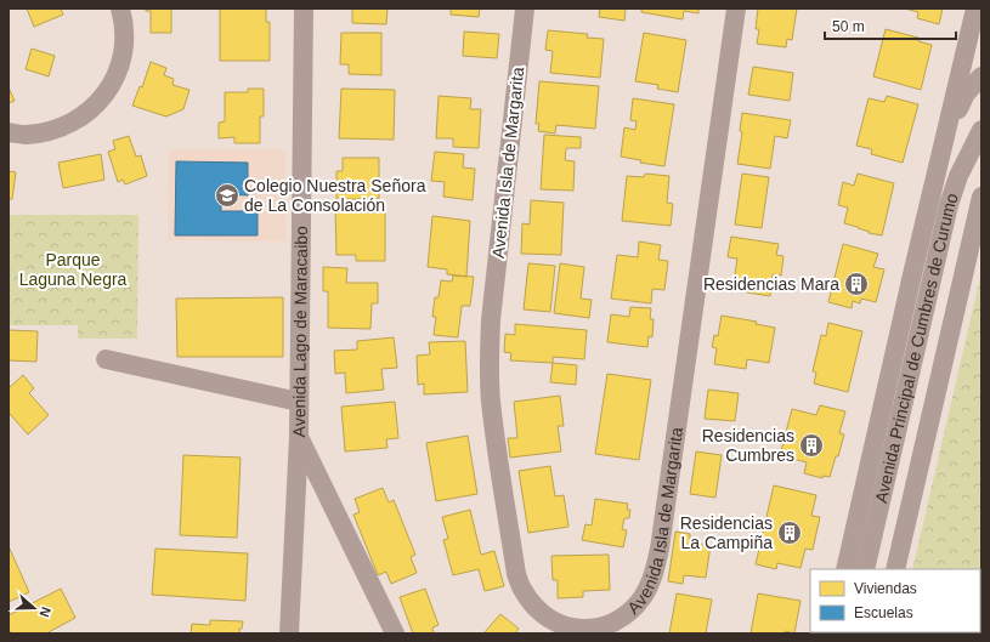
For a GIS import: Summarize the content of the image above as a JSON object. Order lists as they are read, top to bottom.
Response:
{
  "streets": {
    "street": ["Avenida Isla de Margarita", "Avenida Lago de Maracaibo", "Avenida Principal de Cumbres de Curumo"]
  },
  "parks": ["Parque Laguna Negra"],
  "places": {
    "school or university": ["Colegio Nuestra Señora de La Consolación"],
    "building": ["Residencias Mara", "Residencias Cumbres", "Residencias La Campiña"]
  },
  "legend": ["Viviendas", "Escuelas"],
  "scale_bar": "50 m",
  "north": "right"
}
